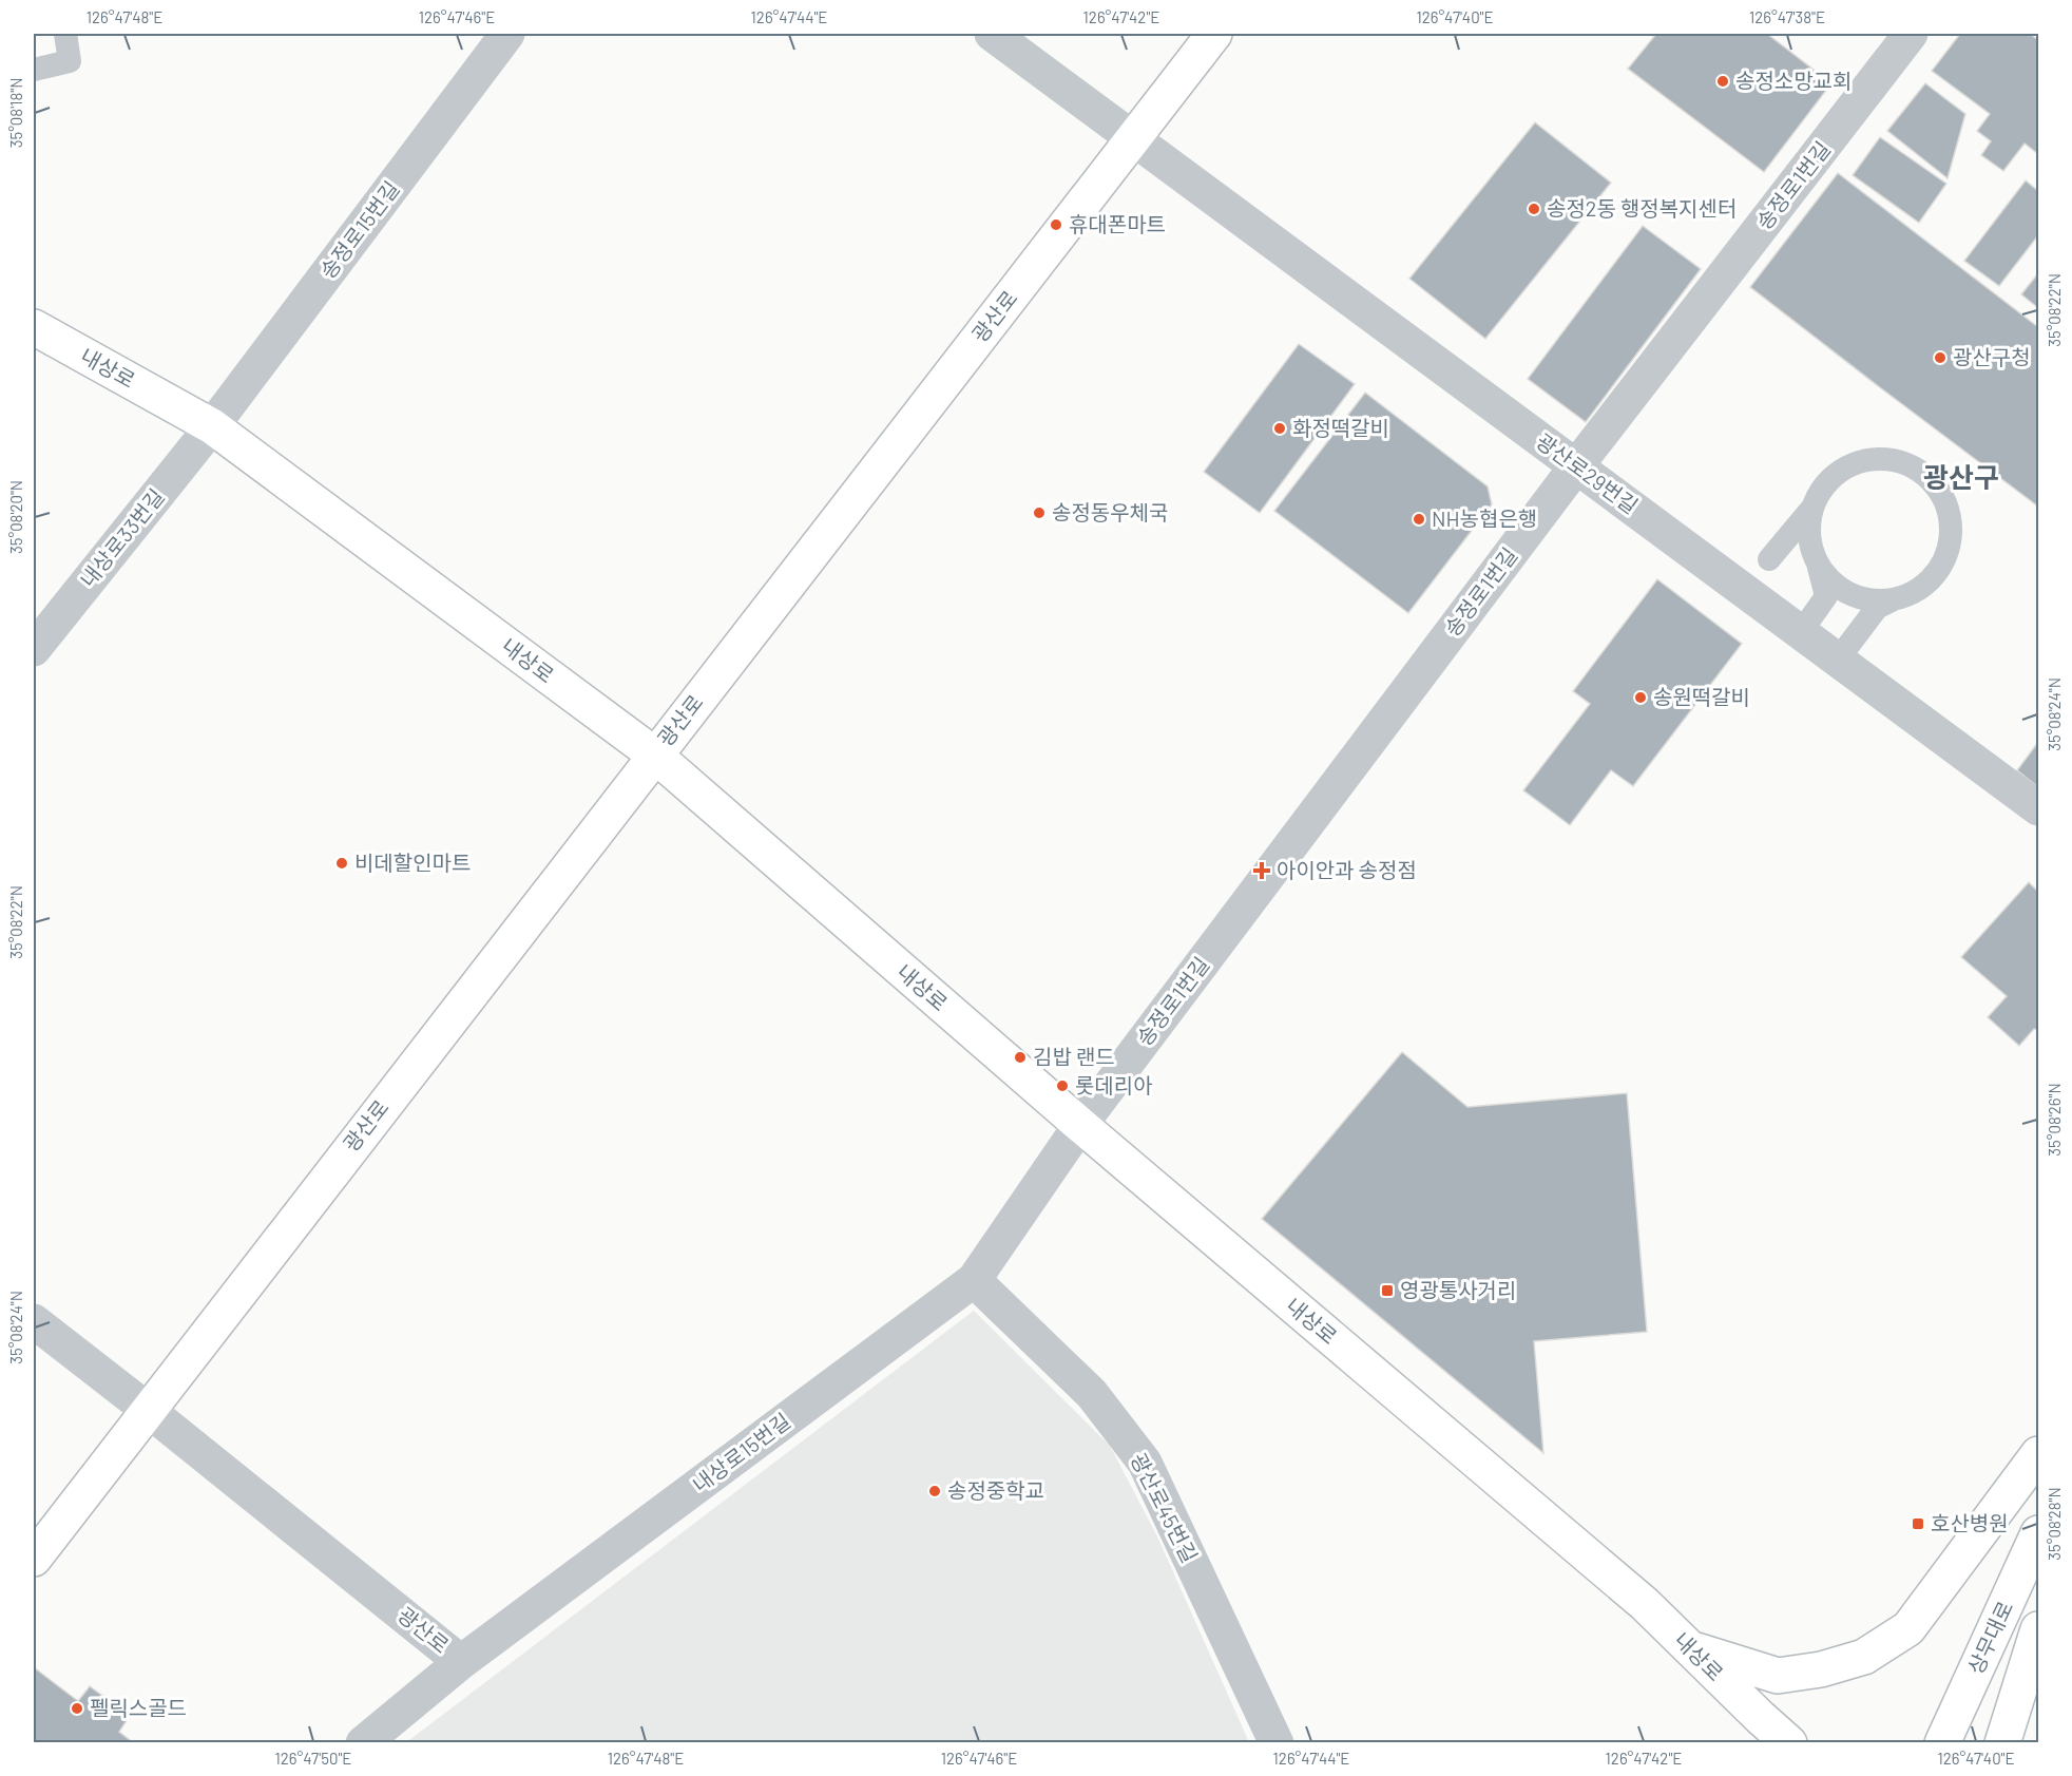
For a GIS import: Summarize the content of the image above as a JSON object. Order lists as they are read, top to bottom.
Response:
{
  "streets": {
    "main road": ["광산로", "내상로", "상무대로"],
    "street": [
      "송정로1번길",
      "송정로15번길",
      "광산로29번길",
      "내상로33번길",
      "내상로15번길",
      "광산로45번길"
    ]
  },
  "crossings": [
    ["송정로1번길", "내상로"],
    ["송정로1번길", "광산로29번길"],
    ["송정로1번길", "내상로15번길"],
    ["송정로15번길", "내상로"],
    ["송정로15번길", "내상로33번길"],
    ["광산로", "내상로"],
    ["광산로", "광산로29번길"],
    ["광산로", "내상로15번길"],
    ["내상로", "내상로33번길"],
    ["내상로", "내상로15번길"],
    ["내상로15번길", "광산로45번길"]
  ],
  "districts": ["광산구"],
  "places": {
    "other": [
      "송정소망교회",
      "송정2동 행정복지센터",
      "휴대폰마트",
      "광산구청",
      "화정떡갈비",
      "송정동우체국",
      "NH농협은행",
      "송원떡갈비",
      "비데할인마트",
      "김밥 랜드",
      "롯데리아",
      "송정중학교",
      "펠릭스골드"
    ],
    "health": ["아이안과 송정점"],
    "transit": ["영광통사거리", "호산병원"]
  },
  "coordinates": [
    "126°47'48\"E",
    "126°47'46\"E",
    "126°47'44\"E",
    "126°47'42\"E",
    "126°47'40\"E",
    "126°47'38\"E",
    "35°08'18\"N",
    "35°08'22\"N",
    "35°08'20\"N",
    "35°08'24\"N",
    "35°08'26\"N",
    "35°08'28\"N",
    "126°47'50\"E"
  ]
}
